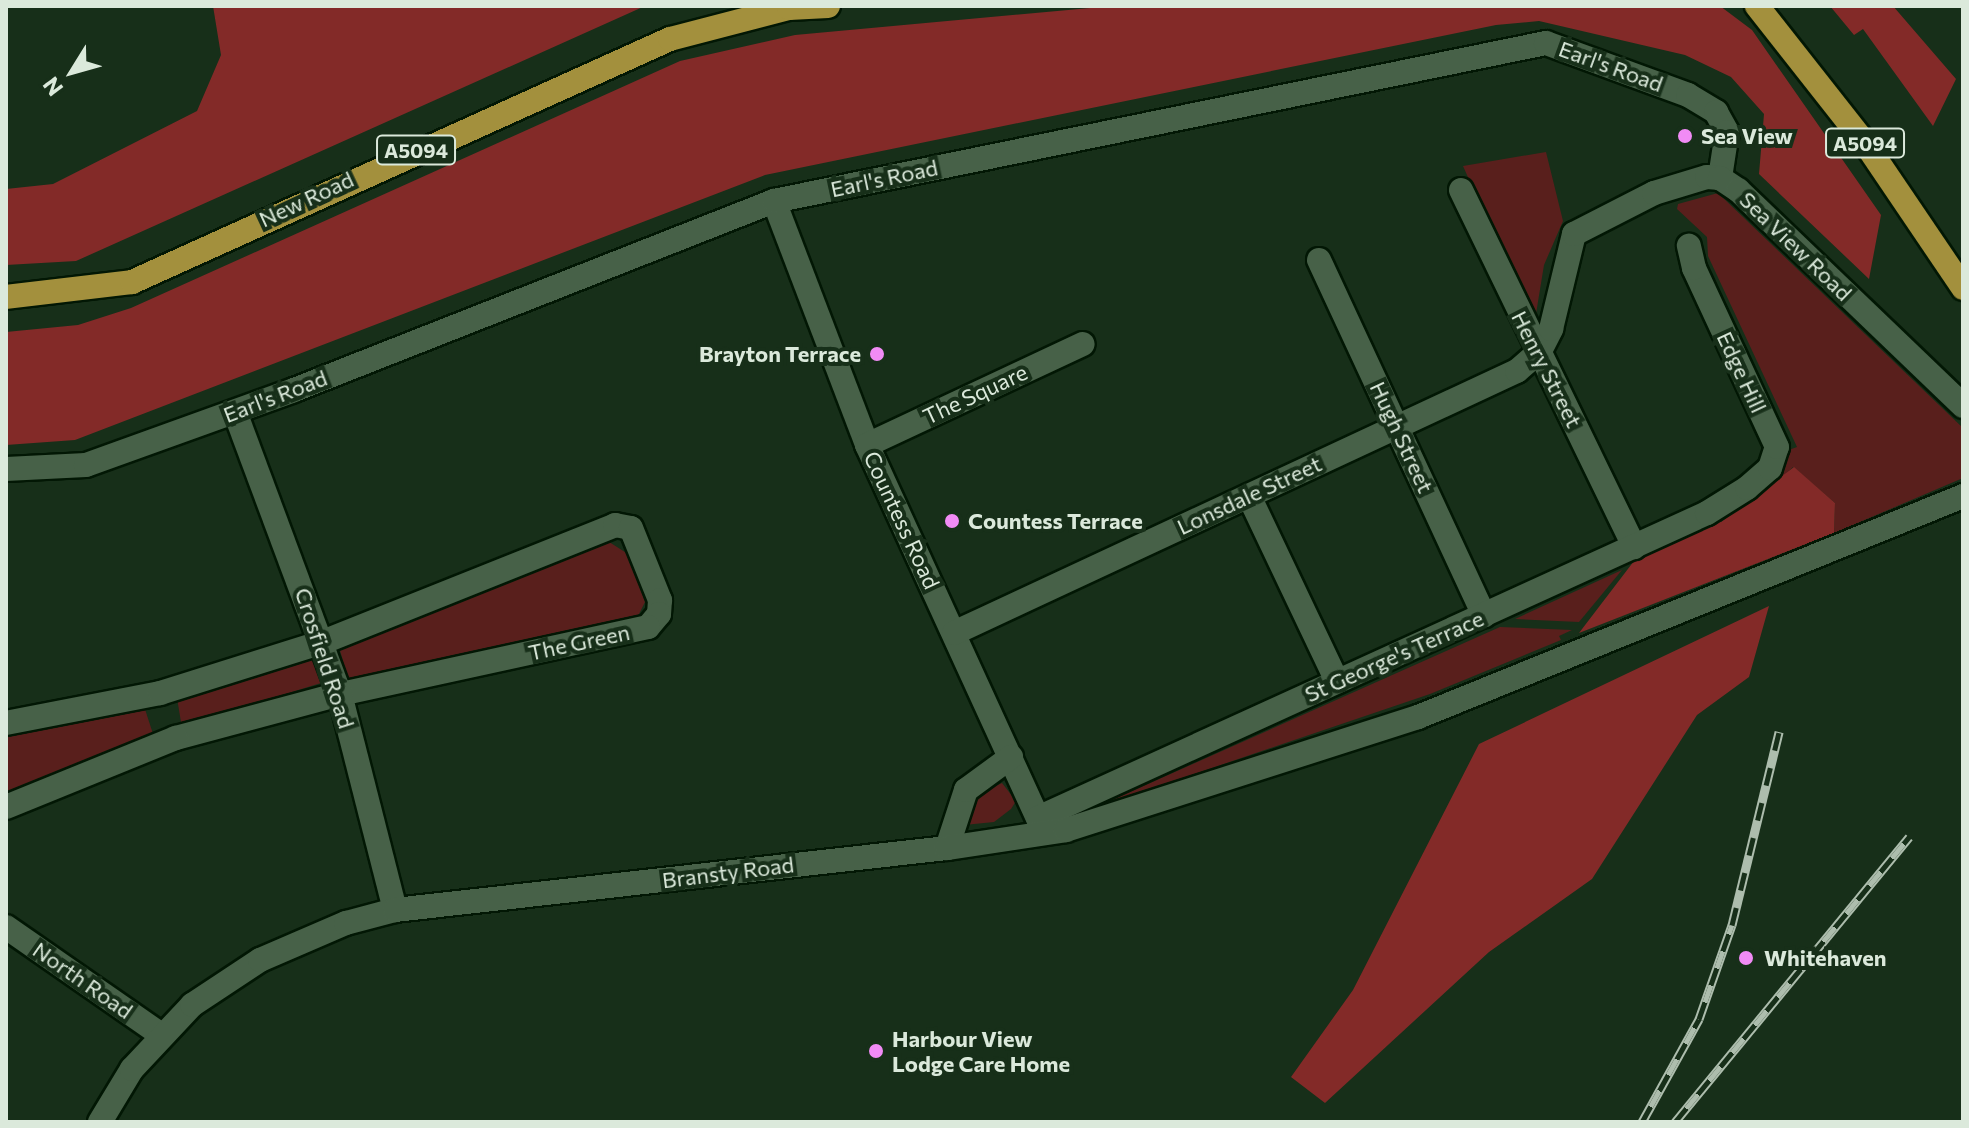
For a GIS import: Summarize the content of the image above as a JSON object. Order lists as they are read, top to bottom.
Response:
{
  "streets": {
    "main road": ["A5094", "New Road"],
    "street": [
      "Earl's Road",
      "Sea View Road",
      "Henry Street",
      "Edge Hill",
      "The Square",
      "Hugh Street",
      "Lonsdale Street",
      "Countess Road",
      "The Green",
      "St George's Terrace",
      "Crosfield Road",
      "Bransty Road",
      "North Road"
    ]
  },
  "crossings": [
    ["Earl's Road", "Sea View Road"],
    ["Earl's Road", "Countess Road"],
    ["Earl's Road", "Crosfield Road"],
    ["Sea View Road", "Henry Street"],
    ["Sea View Road", "Lonsdale Street"],
    ["Henry Street", "Lonsdale Street"],
    ["Henry Street", "St George's Terrace"],
    ["Edge Hill", "St George's Terrace"],
    ["The Square", "Countess Road"],
    ["Hugh Street", "Lonsdale Street"],
    ["Hugh Street", "St George's Terrace"],
    ["Lonsdale Street", "Countess Road"],
    ["Countess Road", "St George's Terrace"],
    ["Countess Road", "Bransty Road"],
    ["The Green", "Crosfield Road"],
    ["St George's Terrace", "Bransty Road"],
    ["Crosfield Road", "Bransty Road"],
    ["Bransty Road", "North Road"]
  ],
  "places": [
    "Sea View",
    "Brayton Terrace",
    "Countess Terrace",
    "Whitehaven",
    "Harbour View Lodge Care Home"
  ],
  "north": "bottom left"
}
